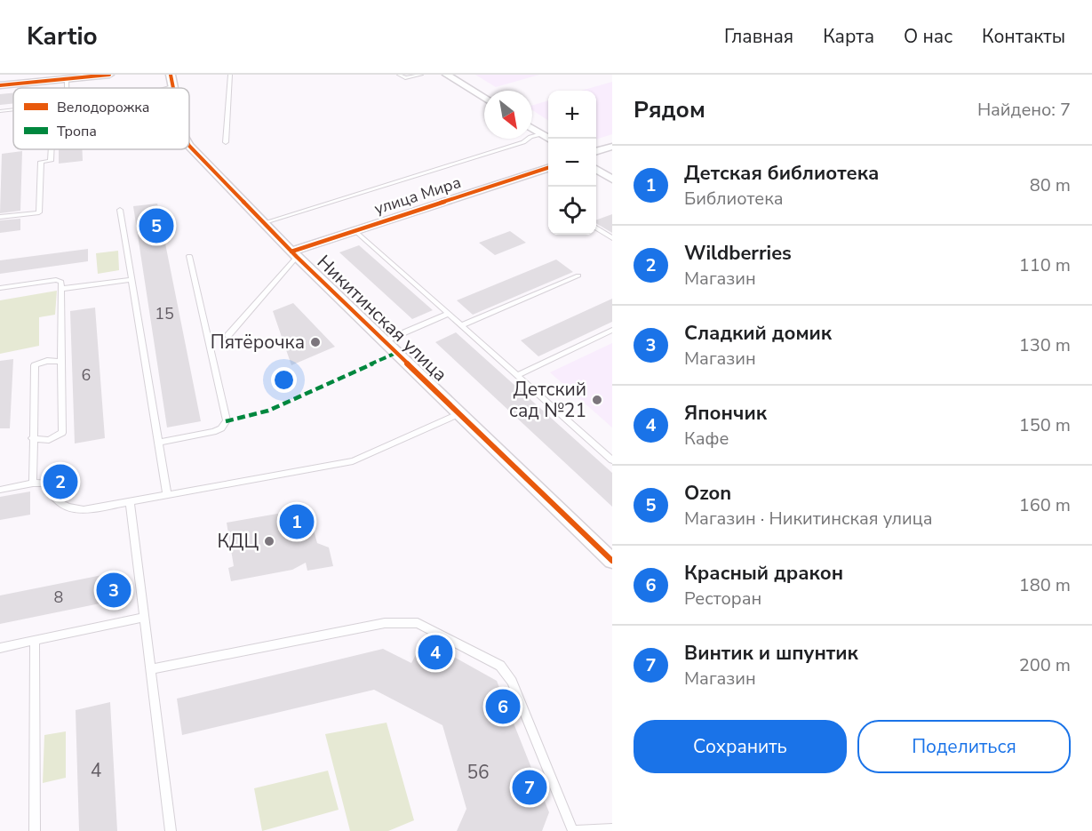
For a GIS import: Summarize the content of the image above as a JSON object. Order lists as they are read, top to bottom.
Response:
{
  "streets": {
    "street": ["улица Мира", "Никитинская улица"]
  },
  "crossings": [
    ["улица Мира", "Никитинская улица"]
  ],
  "places": ["Пятёрочка", "Детский сад №21", "КДЦ"],
  "house_numbers": [
    "15",
    "6",
    "8",
    "4",
    "56"
  ],
  "legend": ["Велодорожка", "Тропа"],
  "north": "bottom right",
  "page": {
    "header": "Kartio",
    "nav": [
      "Главная",
      "Карта",
      "О нас",
      "Контакты"
    ],
    "heading": ["Рядом", "Найдено: 7"],
    "map_buttons": ["+", "−"],
    "list": [
      {
        "mark": "1",
        "name": "Детская библиотека",
        "note": "Библиотека",
        "value": "80 m"
      },
      {
        "mark": "2",
        "name": "Wildberries",
        "note": "Магазин",
        "value": "110 m"
      },
      {
        "mark": "3",
        "name": "Сладкий домик",
        "note": "Магазин",
        "value": "130 m"
      },
      {
        "mark": "4",
        "name": "Япончик",
        "note": "Кафе",
        "value": "150 m"
      },
      {
        "mark": "5",
        "name": "Ozon",
        "note": "Магазин · Никитинская улица",
        "value": "160 m"
      },
      {
        "mark": "6",
        "name": "Красный дракон",
        "note": "Ресторан",
        "value": "180 m"
      },
      {
        "mark": "7",
        "name": "Винтик и шпунтик",
        "note": "Магазин",
        "value": "200 m"
      }
    ],
    "pins": [
      "5",
      "2",
      "1",
      "3",
      "4",
      "6",
      "7"
    ],
    "buttons": ["Сохранить", "Поделиться"]
  }
}
